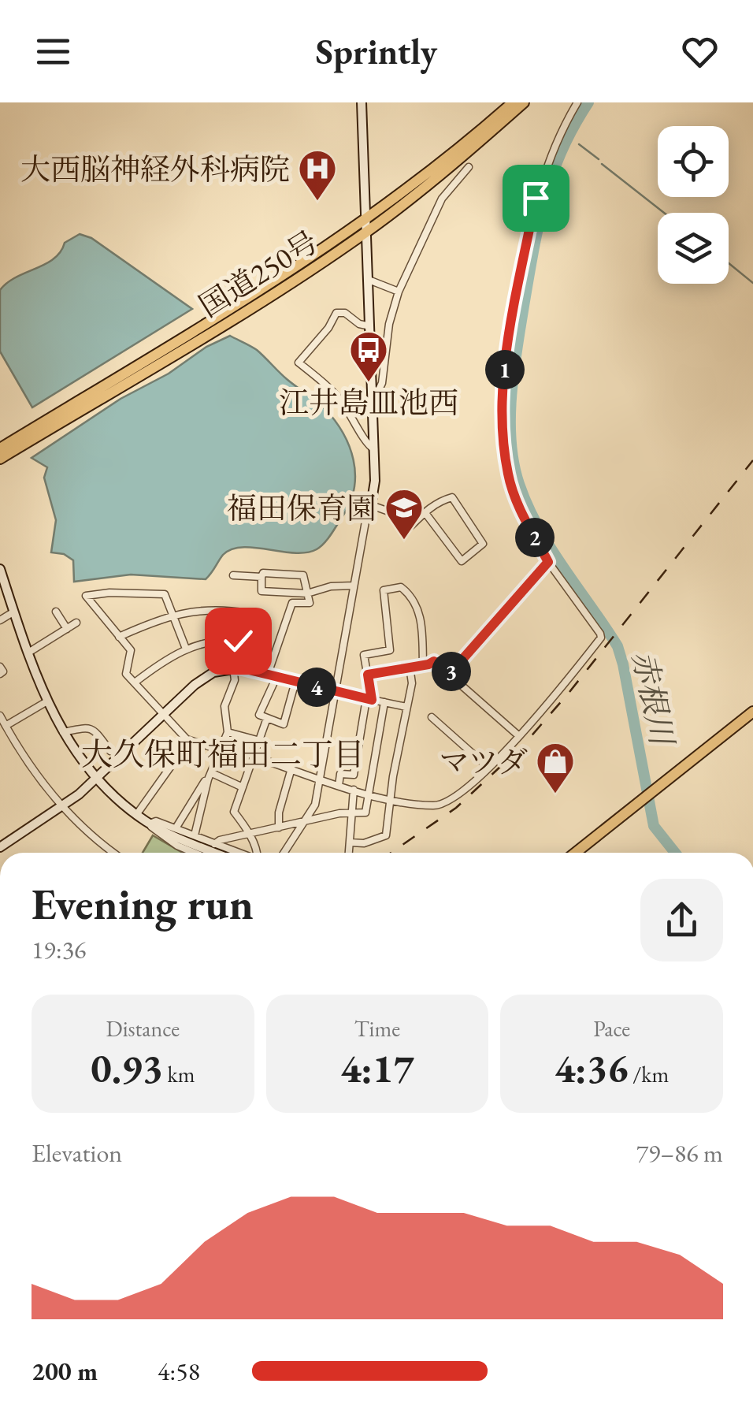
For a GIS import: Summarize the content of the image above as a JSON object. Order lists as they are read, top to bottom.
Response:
{
  "streets": {
    "highway": ["国道250号"]
  },
  "districts": ["大久保町福田二丁目"],
  "water": ["赤根川"],
  "places": {
    "hospital": ["大西脳神経外科病院"],
    "bus stop": ["江井島皿池西"],
    "school or university": ["福田保育園"],
    "shop": ["マツダ"]
  },
  "page": {
    "header": "Sprintly",
    "pins": [
      "1",
      "2",
      "3",
      "4"
    ],
    "heading": ["Evening run", "19:36"],
    "stats": [
      ["Distance", "0.93 km"],
      ["Time", "4:17"],
      ["Pace", "4:36 /km"]
    ],
    "chart": ["Elevation", "79–86 m"],
    "list": [
      {
        "name": "200 m",
        "note": "4:58"
      }
    ]
  }
}
